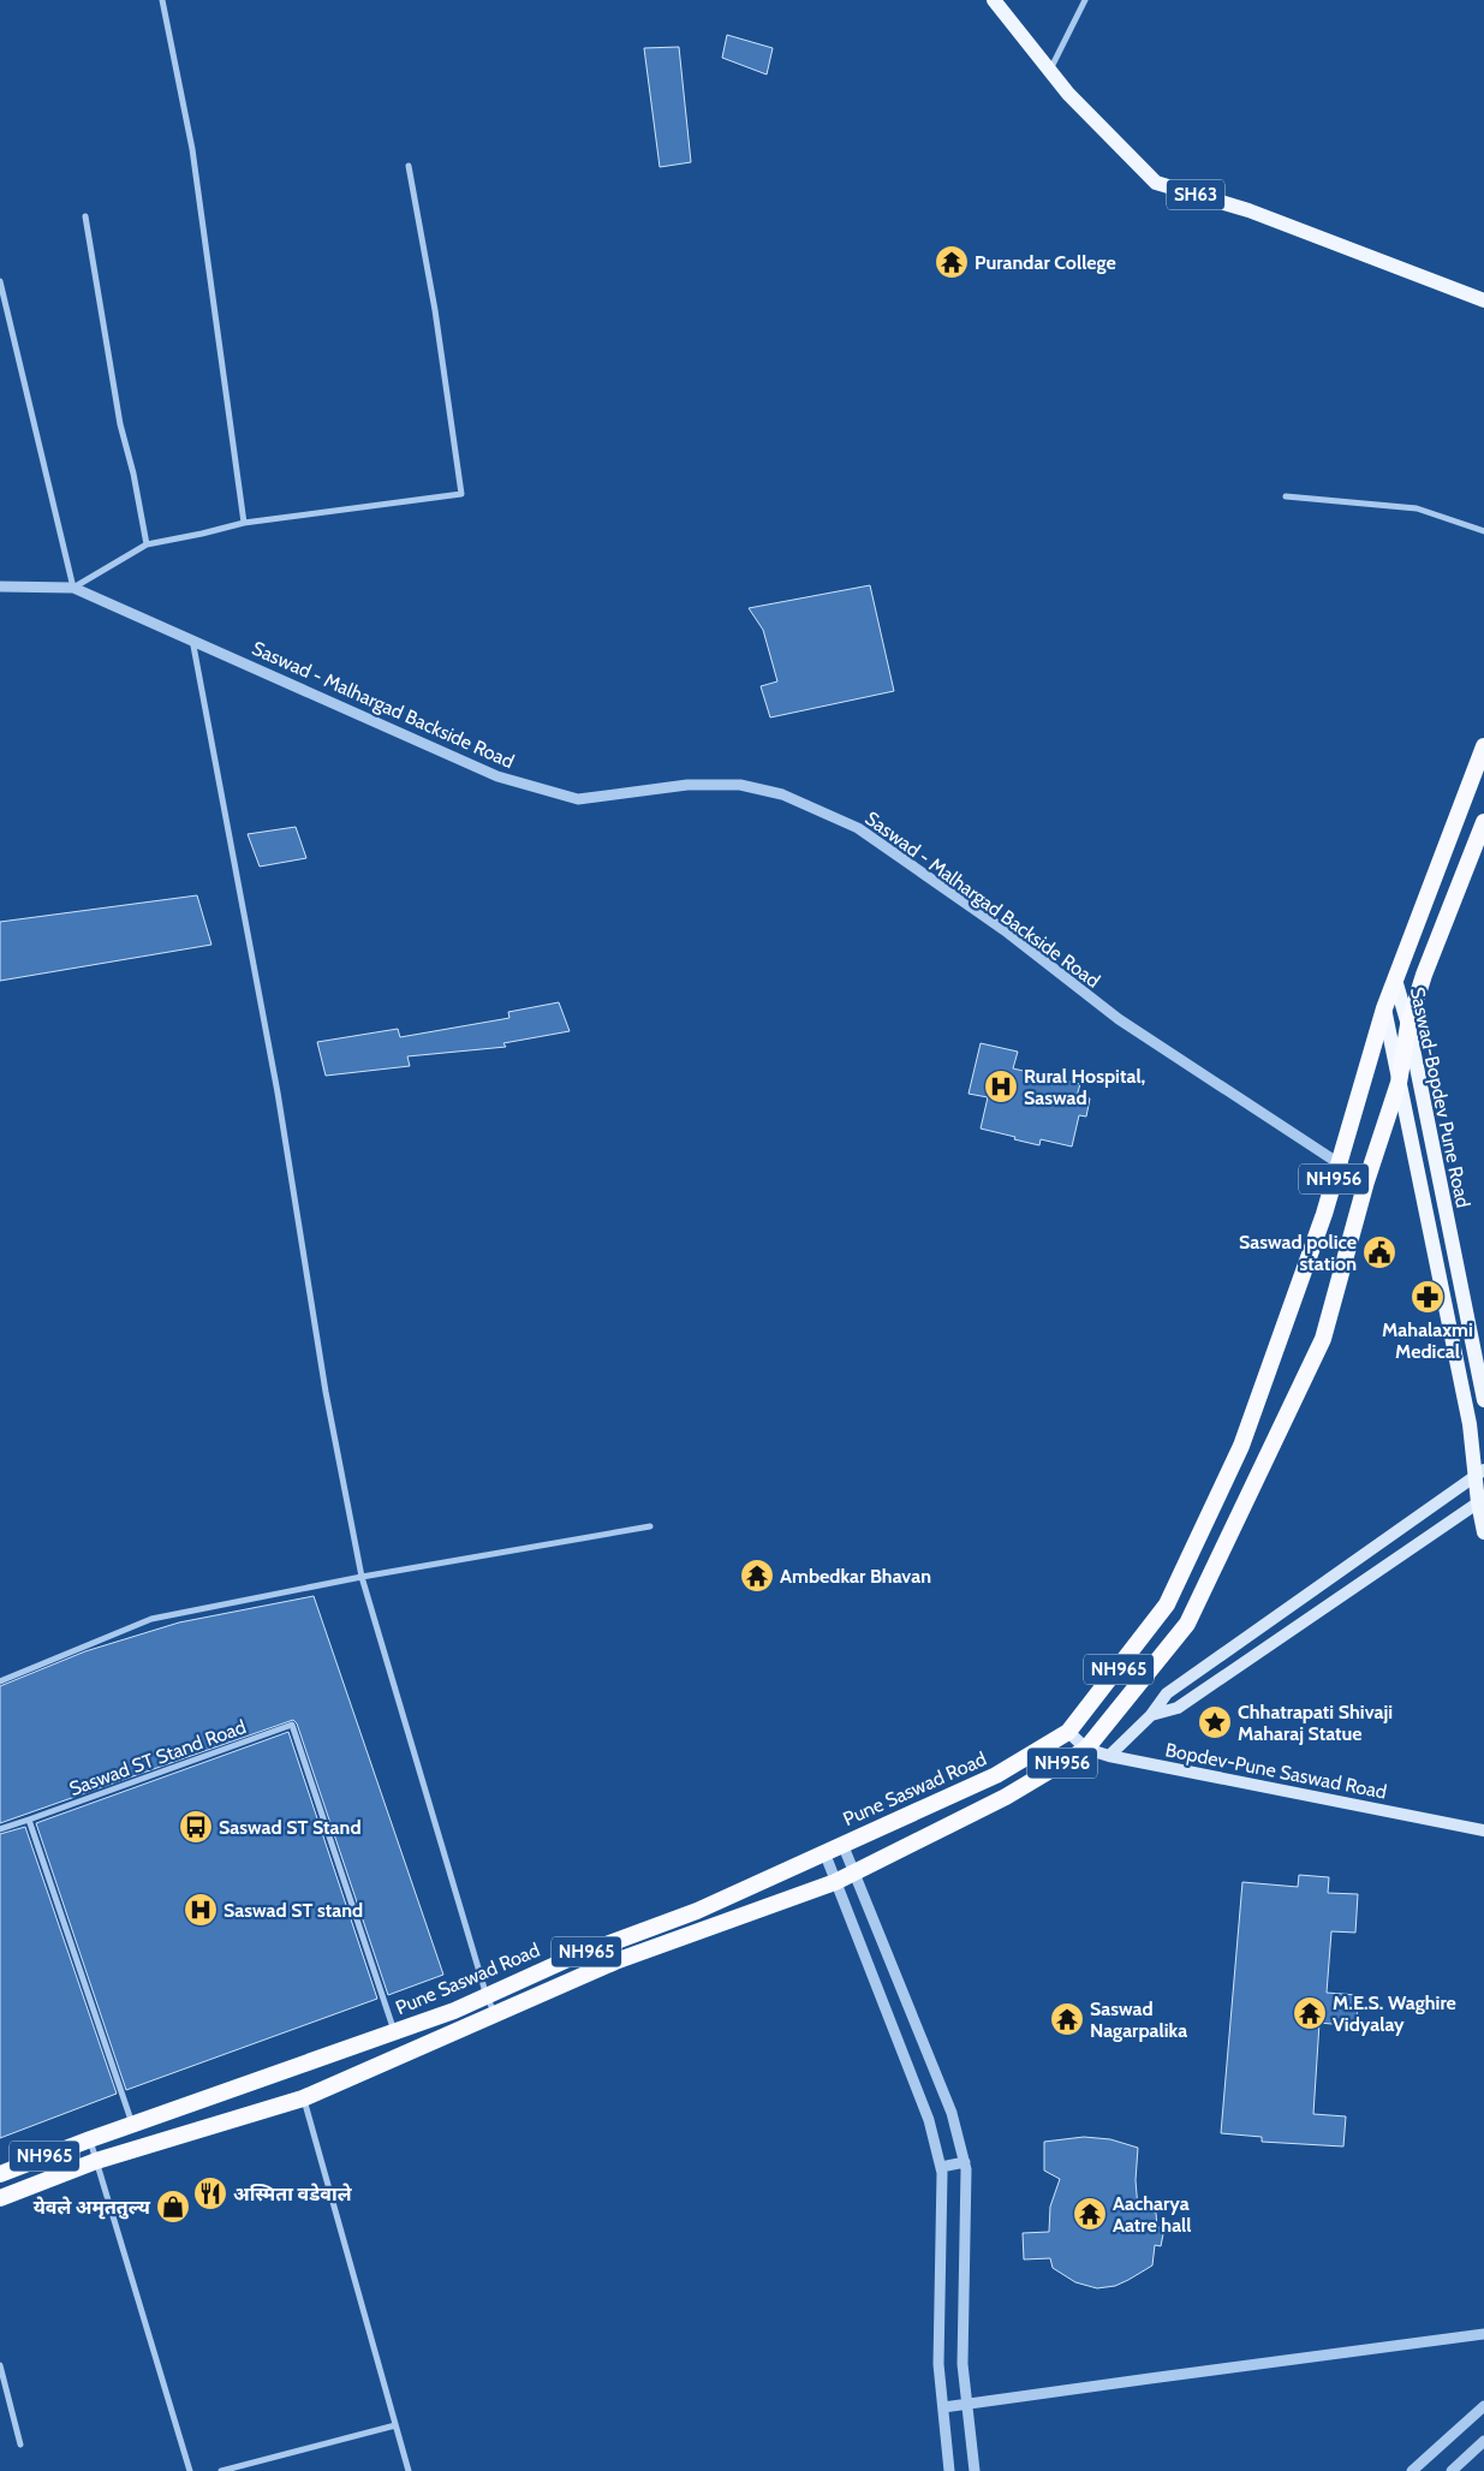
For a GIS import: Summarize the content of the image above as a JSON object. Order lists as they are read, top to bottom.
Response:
{
  "streets": {
    "highway": ["NH956", "NH965", "Pune Saswad Road"],
    "main road": ["SH63", "Saswad-Bopdev Pune Road", "Bopdev-Pune Saswad Road"],
    "street": ["Saswad - Malhargad Backside Road", "Saswad ST Stand Road"]
  },
  "crossings": [
    ["Saswad - Malhargad Backside Road", "NH956"],
    ["Saswad-Bopdev Pune Road", "NH956"],
    ["NH956", "NH965"],
    ["NH956", "Bopdev-Pune Saswad Road"],
    ["NH965", "Bopdev-Pune Saswad Road"],
    ["NH965", "Pune Saswad Road"],
    ["Saswad ST Stand Road", "Pune Saswad Road"],
    ["Bopdev-Pune Saswad Road", "Pune Saswad Road"]
  ],
  "places": {
    "temple": [
      "Purandar College",
      "Ambedkar Bhavan",
      "M.E.S. Waghire Vidyalay",
      "Saswad Nagarpalika",
      "Aacharya Aatre hall"
    ],
    "hospital": ["Rural Hospital, Saswad", "Saswad ST stand"],
    "public building": ["Saswad police station"],
    "pharmacy": ["Mahalaxmi Medical"],
    "place": ["Chhatrapati Shivaji Maharaj Statue"],
    "bus stop": ["Saswad ST Stand"],
    "restaurant": ["अस्मिता वडेवाले"],
    "shop": ["येवले अमृततुल्य"]
  }
}
